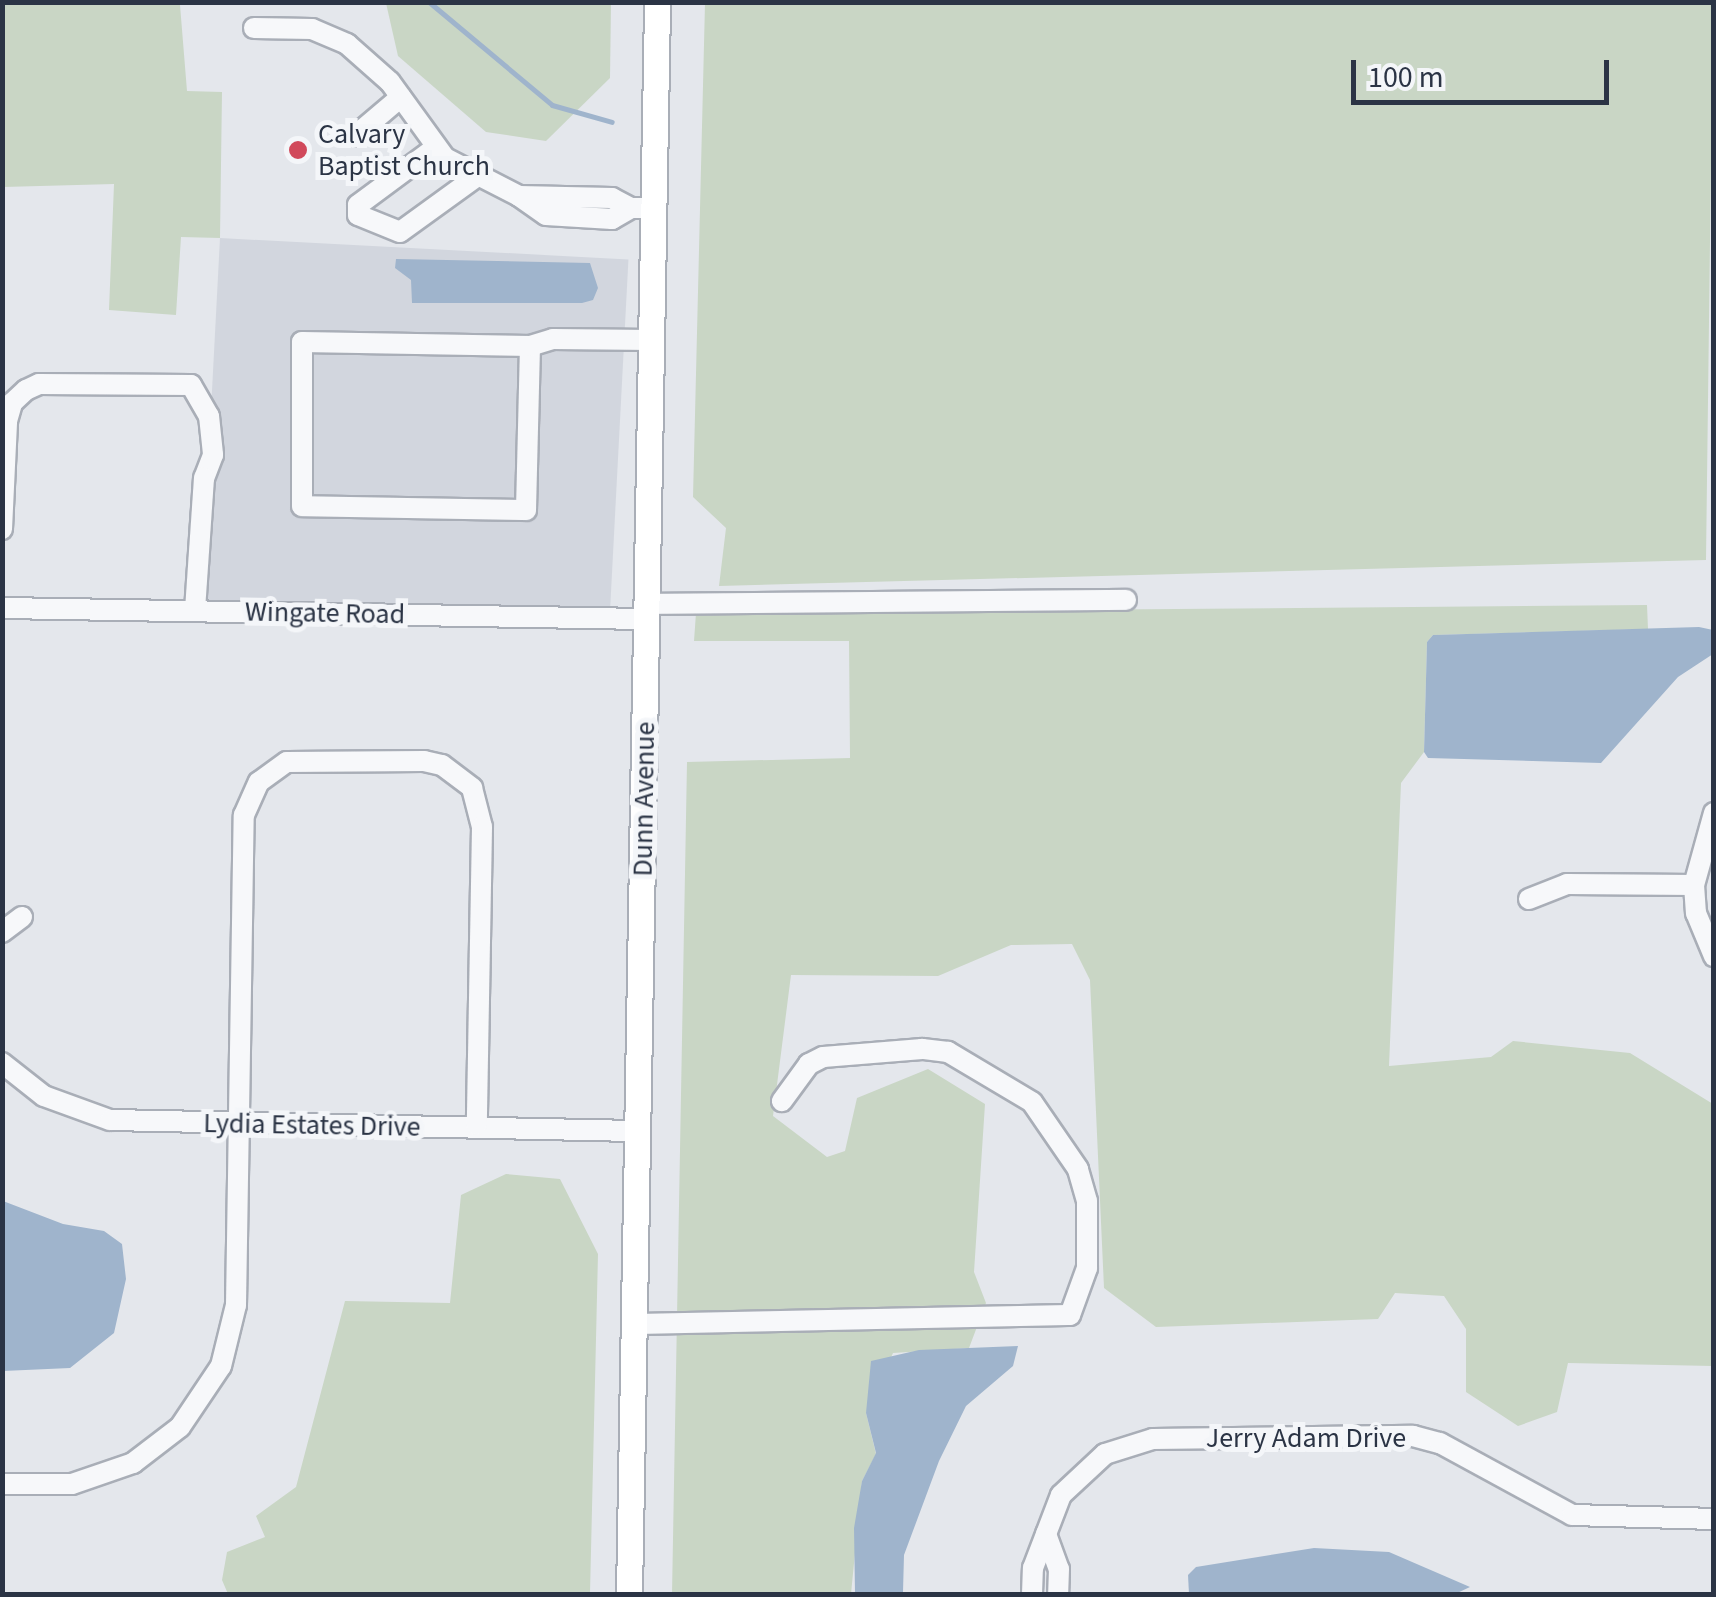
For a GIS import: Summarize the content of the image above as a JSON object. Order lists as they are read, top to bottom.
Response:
{
  "streets": {
    "main road": ["Dunn Avenue"],
    "street": ["Wingate Road", "Lydia Estates Drive", "Jerry Adam Drive"]
  },
  "crossings": [
    ["Wingate Road", "Dunn Avenue"],
    ["Dunn Avenue", "Lydia Estates Drive"]
  ],
  "places": ["Calvary Baptist Church"],
  "scale_bar": "100 m"
}
